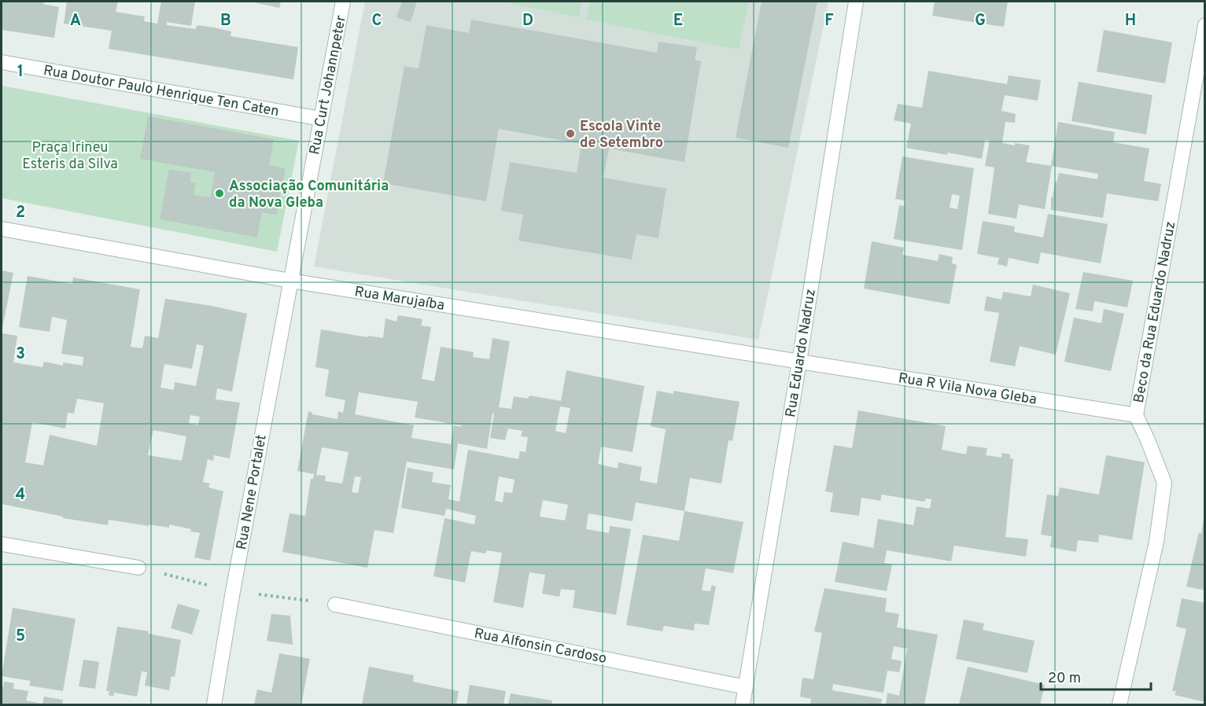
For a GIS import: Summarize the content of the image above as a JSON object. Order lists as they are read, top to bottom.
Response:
{
  "streets": {
    "street": [
      "Rua Curt Johannpeter",
      "Rua Doutor Paulo Henrique Ten Caten",
      "Rua Marujaíba",
      "Beco da Rua Eduardo Nadruz",
      "Rua Eduardo Nadruz",
      "Rua R Vila Nova Gleba",
      "Rua Nene Portalet",
      "Rua Alfonsin Cardoso"
    ]
  },
  "crossings": [
    ["Rua Curt Johannpeter", "Rua Doutor Paulo Henrique Ten Caten"],
    ["Rua Curt Johannpeter", "Rua Marujaíba"],
    ["Rua Curt Johannpeter", "Rua Nene Portalet"],
    ["Rua Marujaíba", "Rua Eduardo Nadruz"],
    ["Rua Marujaíba", "Rua R Vila Nova Gleba"],
    ["Rua Marujaíba", "Rua Nene Portalet"],
    ["Beco da Rua Eduardo Nadruz", "Rua R Vila Nova Gleba"],
    ["Rua Eduardo Nadruz", "Rua R Vila Nova Gleba"],
    ["Rua Eduardo Nadruz", "Rua Alfonsin Cardoso"]
  ],
  "parks": ["Praça Irineu Esteris da Silva"],
  "places": ["Escola Vinte de Setembro", "Associação Comunitária da Nova Gleba"],
  "scale_bar": "20 m",
  "grid": {
    "columns": [
      "A",
      "B",
      "C",
      "D",
      "E",
      "F",
      "G",
      "H"
    ],
    "rows": [
      "1",
      "2",
      "3",
      "4",
      "5"
    ]
  }
}
